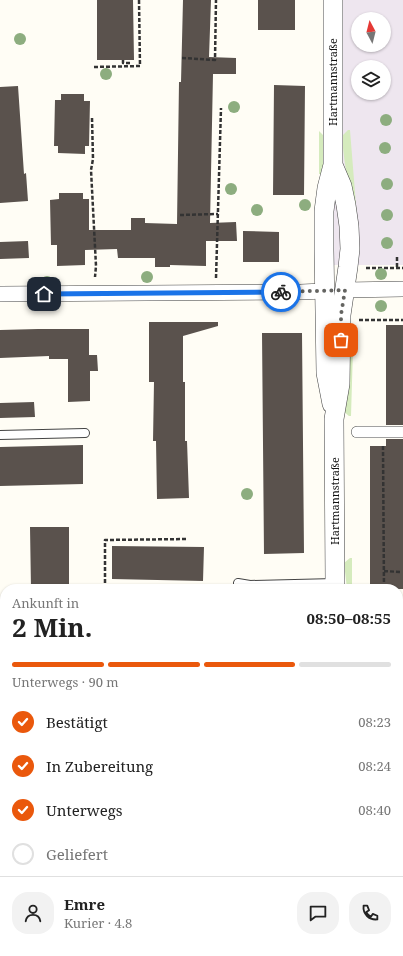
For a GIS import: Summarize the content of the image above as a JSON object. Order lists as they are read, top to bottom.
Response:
{
  "streets": {
    "street": ["Hartmannstraße"]
  },
  "north": "top",
  "page": {
    "heading": ["2 Min.", "Ankunft in", "08:50–08:55"],
    "panel": ["Emre", "Kurier · 4.8"],
    "bar": "Unterwegs · 90 m",
    "list": [
      ["Bestätigt", "08:23"],
      ["In Zubereitung", "08:24"],
      ["Unterwegs", "08:40"],
      "Geliefert"
    ]
  }
}
